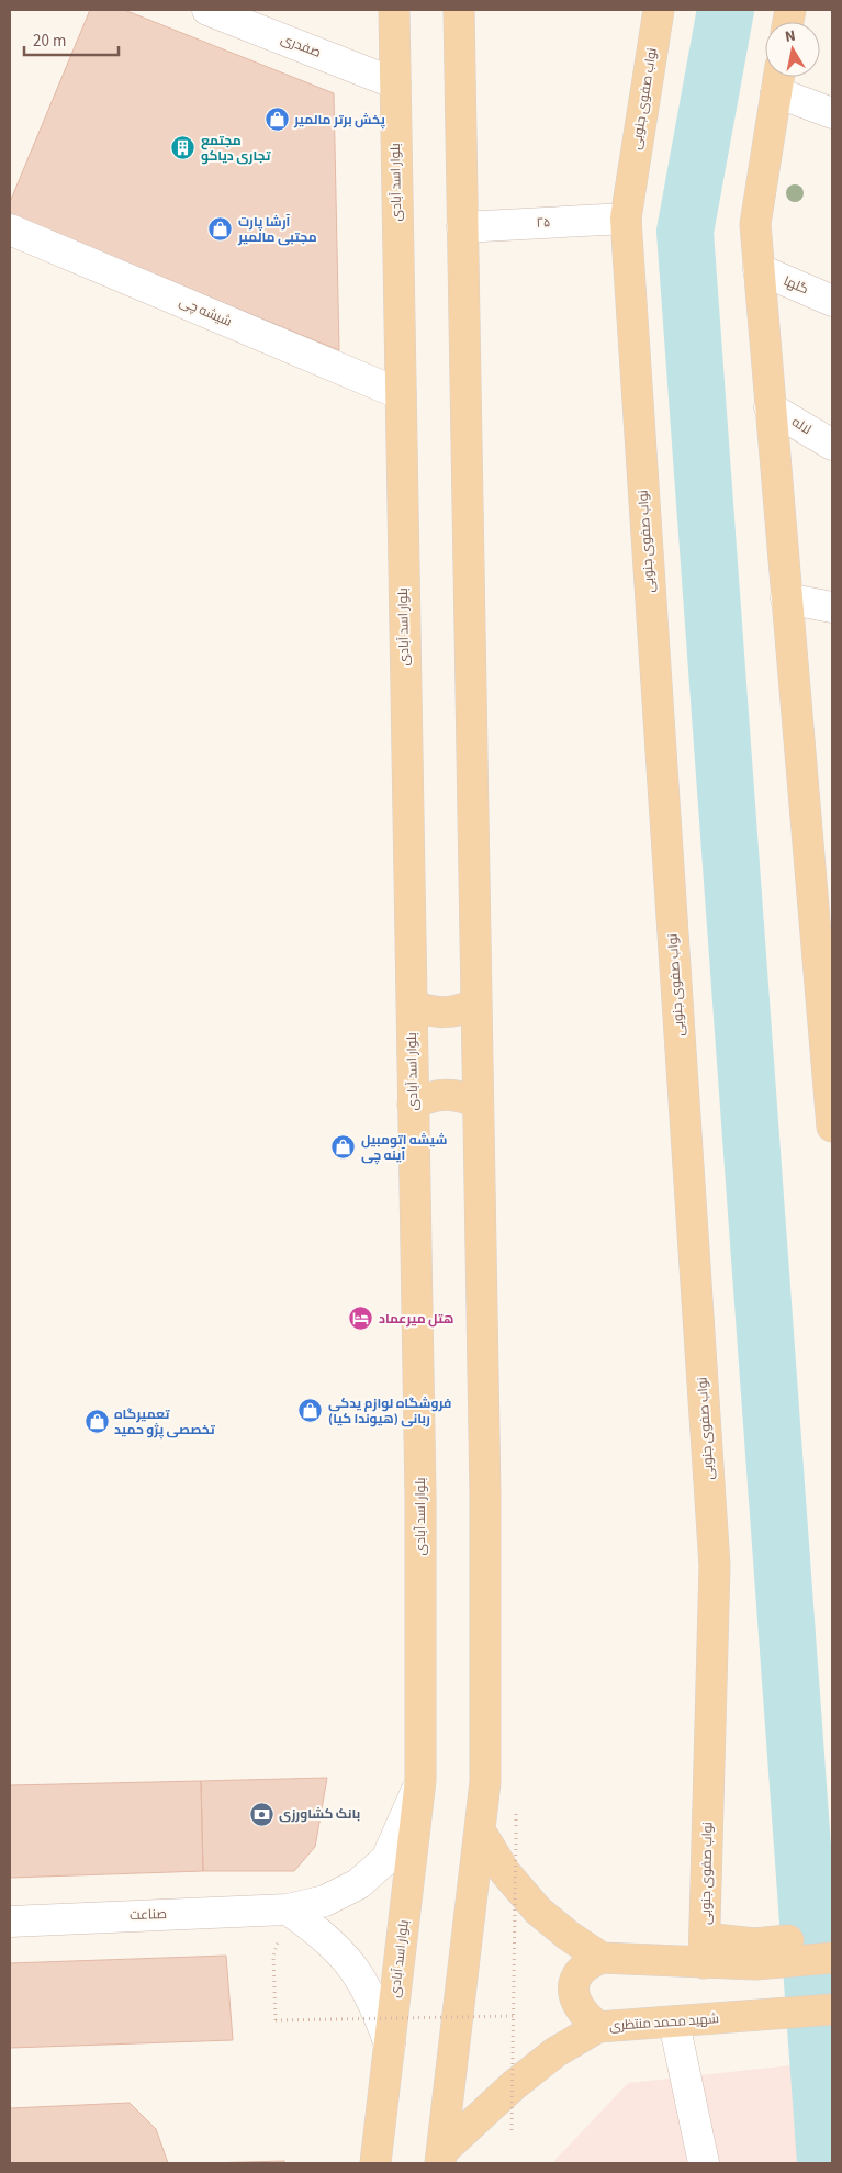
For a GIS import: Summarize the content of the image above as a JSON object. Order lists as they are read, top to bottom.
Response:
{
  "streets": {
    "main road": ["نواب صفوی جنوبی", "بلوار اسد آبادی", "شهید محمد منتظری"],
    "street": [
      "صفدری",
      "۲۵",
      "گلها",
      "شیشه چی",
      "لاله",
      "صناعت"
    ]
  },
  "crossings": [
    ["صفدری", "بلوار اسد آبادی"],
    ["نواب صفوی جنوبی", "۲۵"],
    ["بلوار اسد آبادی", "شیشه چی"],
    ["بلوار اسد آبادی", "صناعت"]
  ],
  "places": {
    "shop": [
      "پخش برتر مالمیر",
      "آرشا پارت مجتبی مالمیر",
      "شیشه اتومبیل آینه چی",
      "فروشگاه لوازم یدکی ربانی (هیوندا کیا)",
      "تعمیرگاه تخصصی پژو حمید"
    ],
    "building": ["مجتمع تجاری دیاکو"],
    "hotel": ["هتل میرعماد"],
    "bank": ["بانک کشاورزی"]
  },
  "scale_bar": "20 m",
  "north": "top"
}
